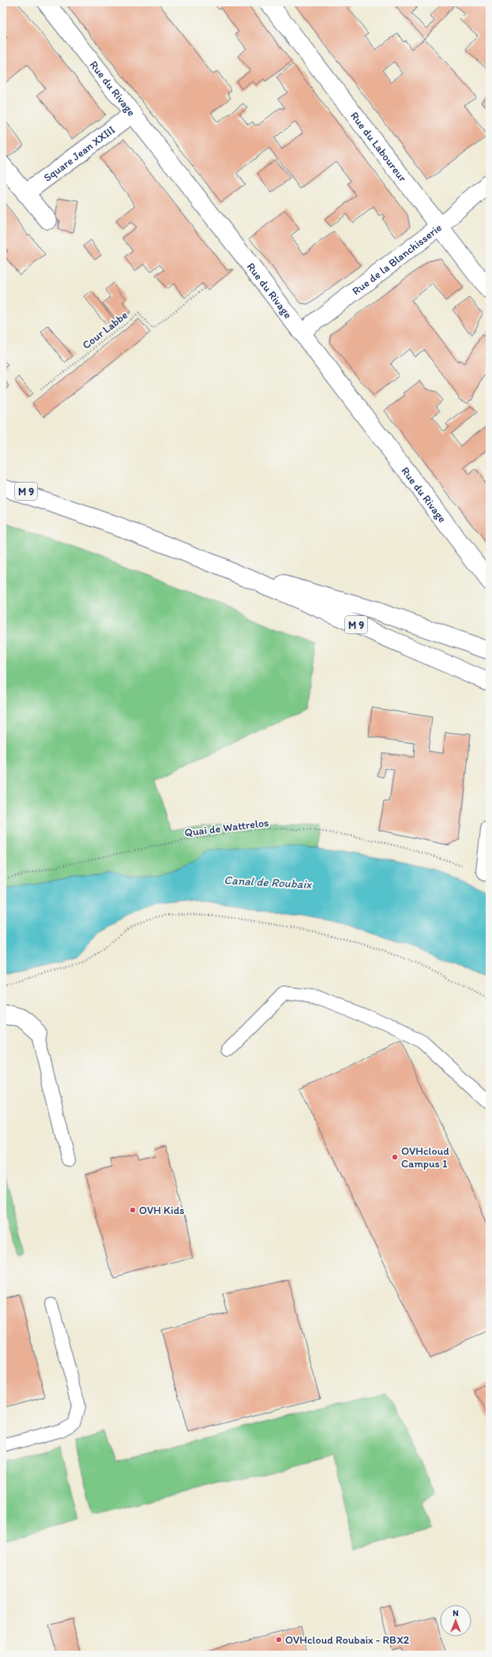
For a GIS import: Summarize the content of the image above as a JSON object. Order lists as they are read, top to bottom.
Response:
{
  "streets": {
    "street": [
      "Rue du Rivage",
      "Rue du Laboureur",
      "Square Jean XXIII",
      "Rue de la Blanchisserie",
      "M 9"
    ],
    "path": ["Cour Labbe", "Quai de Wattrelos"]
  },
  "crossings": [
    ["Rue du Rivage", "Square Jean XXIII"],
    ["Rue du Rivage", "Rue de la Blanchisserie"],
    ["Rue du Laboureur", "Rue de la Blanchisserie"]
  ],
  "water": ["Canal de Roubaix"],
  "places": ["OVHcloud Campus 1", "OVH Kids", "OVHcloud Roubaix - RBX2"],
  "north": "top"
}
